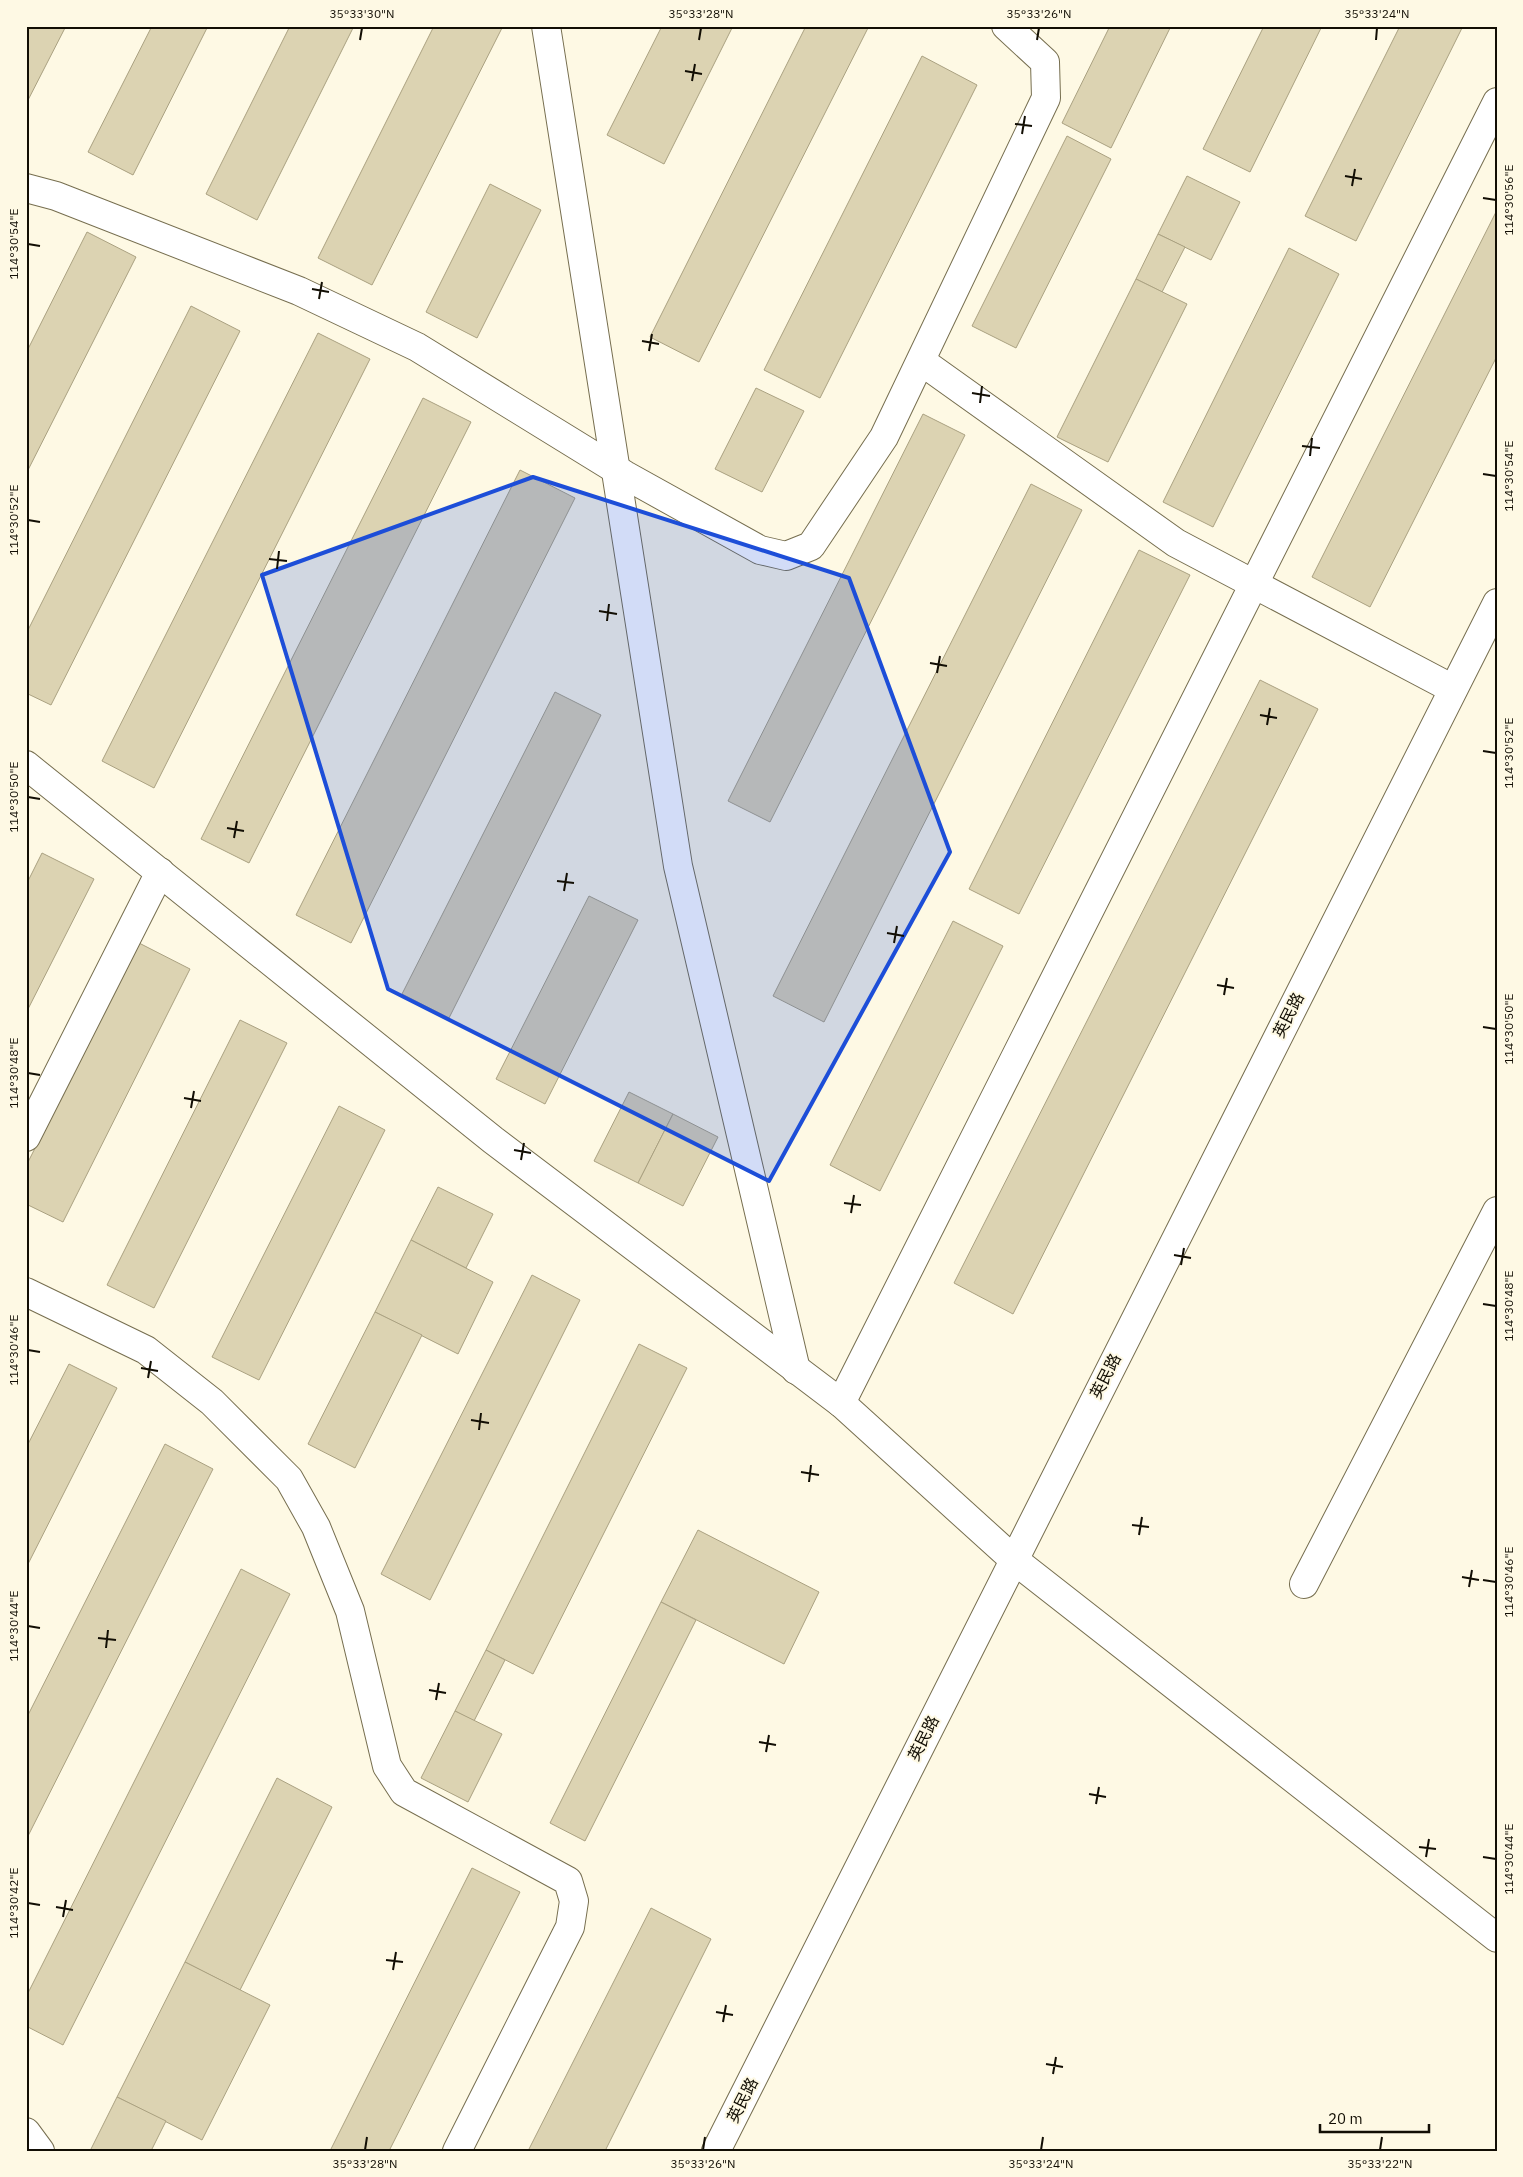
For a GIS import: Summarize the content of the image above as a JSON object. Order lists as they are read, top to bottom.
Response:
{
  "streets": {
    "street": ["英民路"]
  },
  "scale_bar": "20 m",
  "coordinates": [
    "35°33'30\"N",
    "35°33'28\"N",
    "35°33'26\"N",
    "35°33'24\"N",
    "114°30'56\"E",
    "114°30'54\"E",
    "114°30'52\"E",
    "114°30'50\"E",
    "114°30'48\"E",
    "114°30'46\"E",
    "114°30'44\"E",
    "114°30'42\"E",
    "35°33'22\"N"
  ]
}
